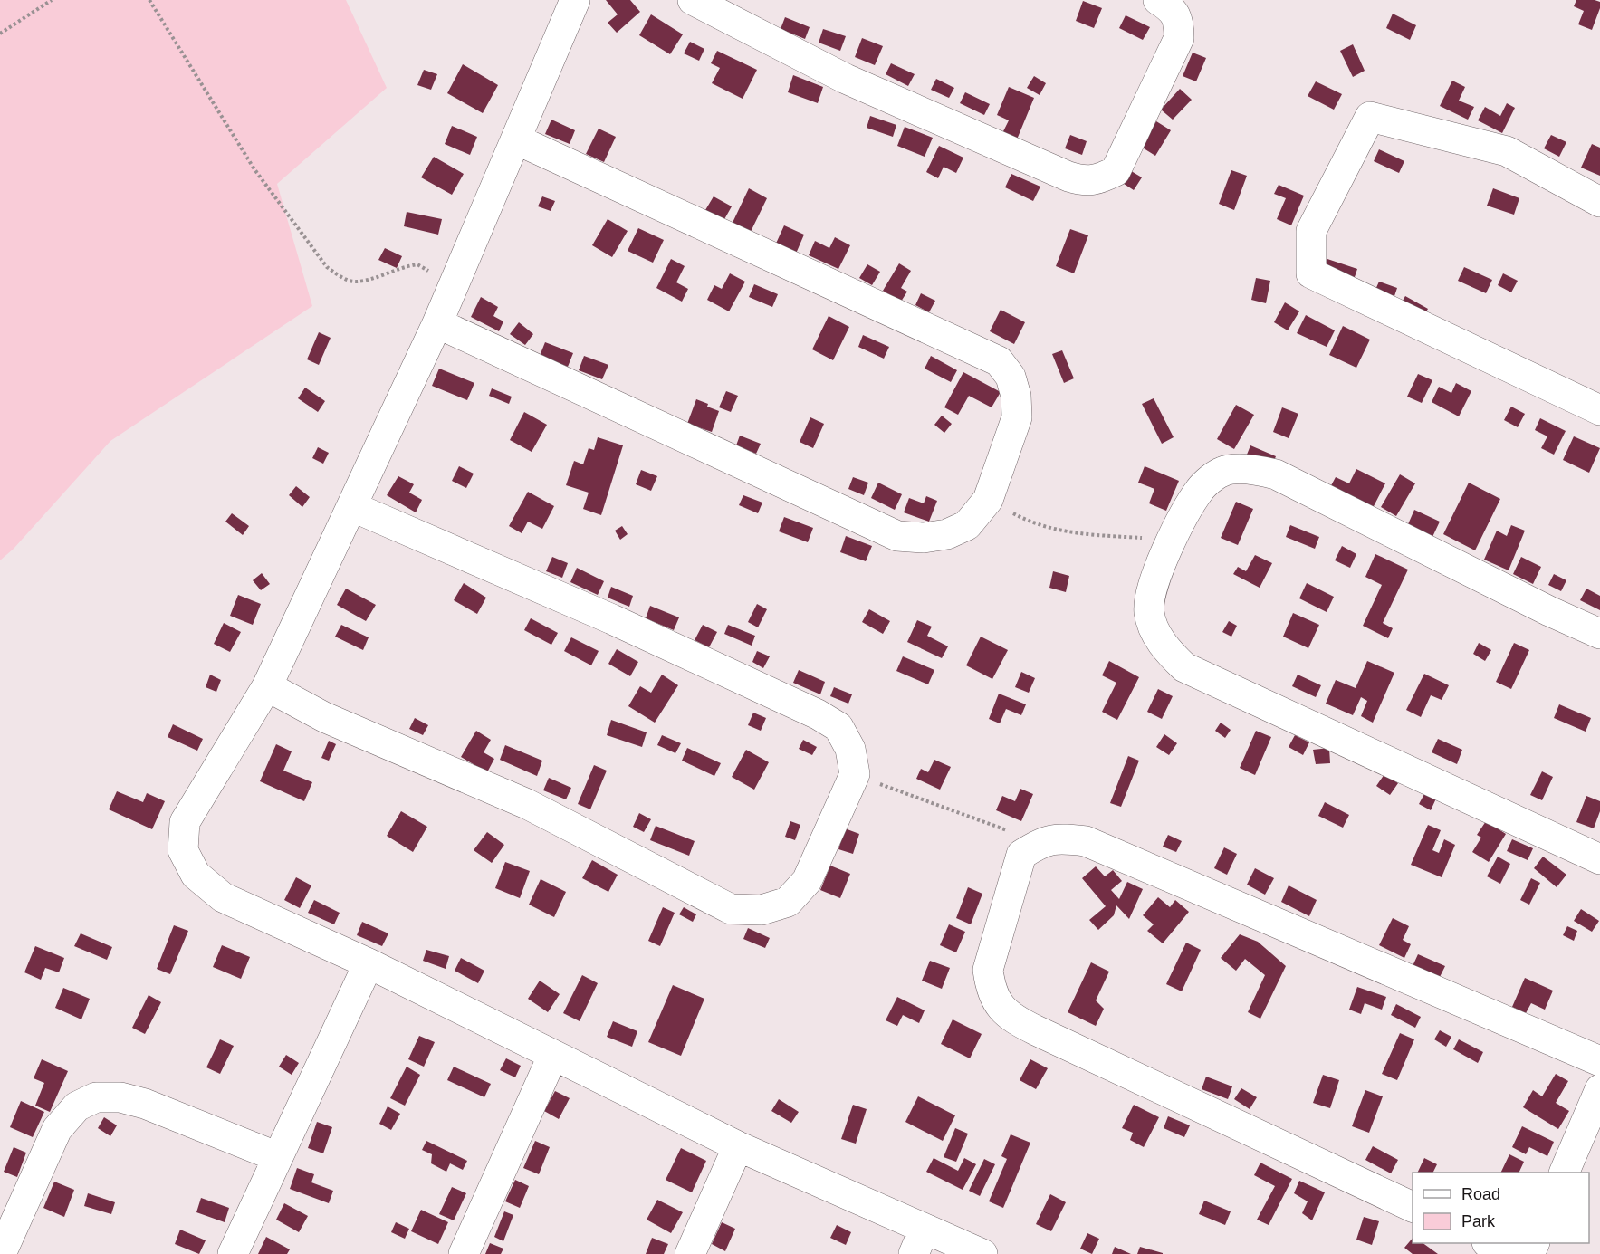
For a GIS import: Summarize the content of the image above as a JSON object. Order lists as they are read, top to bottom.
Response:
{
  "legend": ["Road", "Park"]
}
